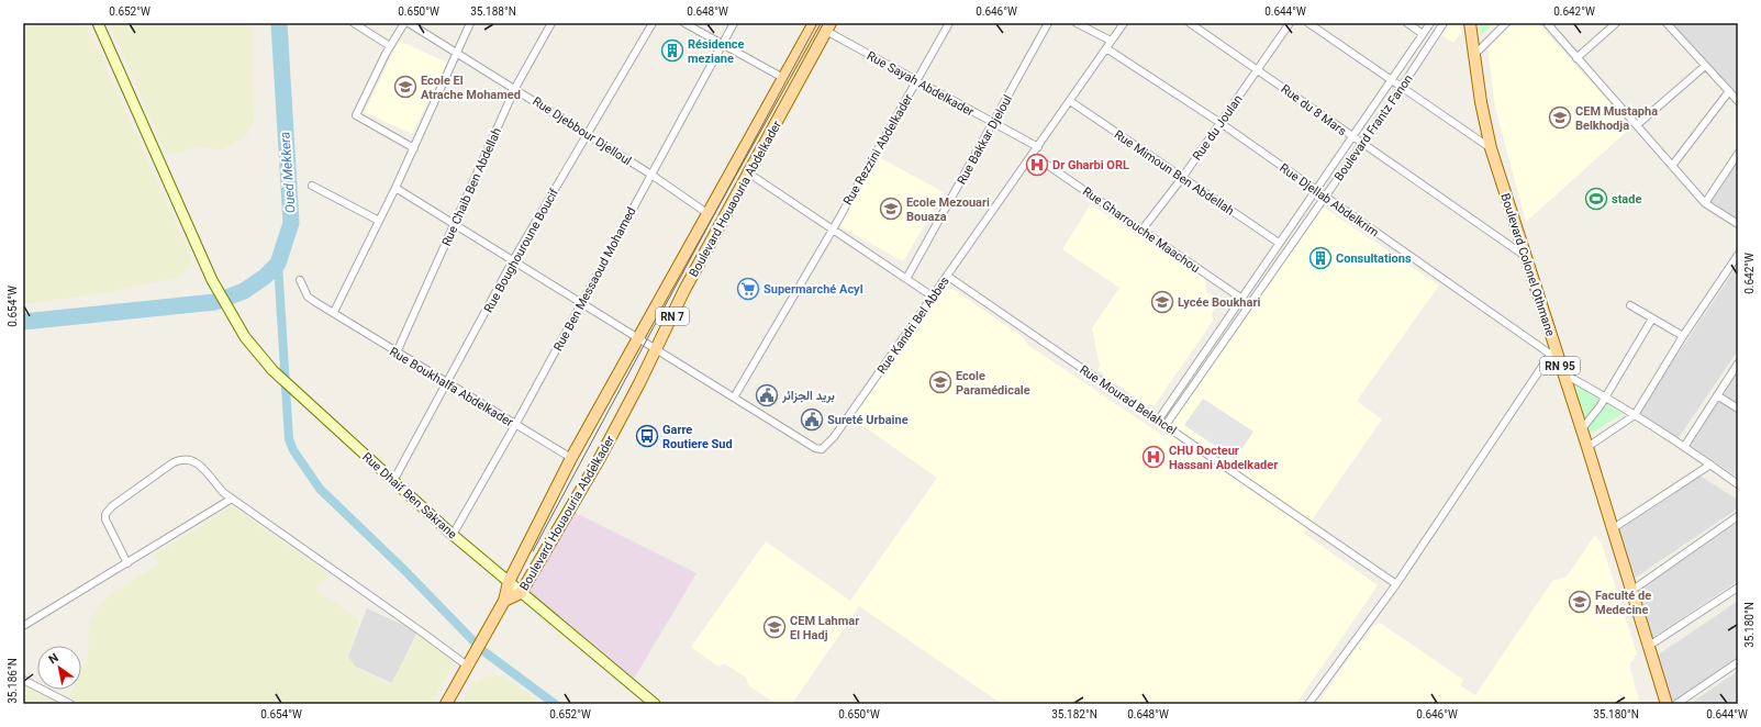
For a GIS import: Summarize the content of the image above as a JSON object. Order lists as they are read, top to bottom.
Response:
{
  "streets": {
    "main road": [
      "Boulevard Houaouria Abdelkader",
      "Boulevard Colonel Othmane",
      "RN 7",
      "RN 95",
      "Rue Dhaif Ben Sakrane"
    ],
    "street": [
      "Rue Sayah Abdelkader",
      "Rue du 8 Mars",
      "Rue du Joulan",
      "Boulevard Frantz Fanon",
      "Rue Djebbour Djelloul",
      "Rue Bakkar Djeloul",
      "Rue Rezzini Abdelkader",
      "Rue Mimoun Ben Abdellah",
      "Rue Chaib Ben Abdellah",
      "Rue Djellab Abdelkrim",
      "Rue Gharrouche Maachou",
      "Rue Boughouroune Boucif",
      "Rue Ben Messaoud Mohamed",
      "Rue Kandri Bel Abbes",
      "Rue Boukhalfa Abdelkader",
      "Rue Mourad Belahcel"
    ]
  },
  "crossings": [
    ["Rue Sayah Abdelkader", "Rue Bakkar Djeloul"],
    ["Rue Sayah Abdelkader", "Rue Rezzini Abdelkader"],
    ["Rue Sayah Abdelkader", "Boulevard Houaouria Abdelkader"],
    ["Rue Sayah Abdelkader", "Rue Kandri Bel Abbes"],
    ["Rue du 8 Mars", "Rue du Joulan"],
    ["Rue du 8 Mars", "Boulevard Frantz Fanon"],
    ["Rue du 8 Mars", "Boulevard Colonel Othmane"],
    ["Rue du Joulan", "Rue Mimoun Ben Abdellah"],
    ["Rue du Joulan", "Rue Djellab Abdelkrim"],
    ["Rue du Joulan", "Rue Gharrouche Maachou"],
    ["Boulevard Frantz Fanon", "Rue Djellab Abdelkrim"],
    ["Boulevard Frantz Fanon", "Rue Gharrouche Maachou"],
    ["Boulevard Frantz Fanon", "Rue Mourad Belahcel"],
    ["Rue Djebbour Djelloul", "Rue Chaib Ben Abdellah"],
    ["Rue Djebbour Djelloul", "Boulevard Houaouria Abdelkader"],
    ["Rue Djebbour Djelloul", "Rue Boughouroune Boucif"],
    ["Rue Djebbour Djelloul", "Rue Ben Messaoud Mohamed"],
    ["Rue Rezzini Abdelkader", "Rue Kandri Bel Abbes"],
    ["Rue Mimoun Ben Abdellah", "Rue Kandri Bel Abbes"],
    ["Rue Chaib Ben Abdellah", "Rue Kandri Bel Abbes"],
    ["Rue Chaib Ben Abdellah", "Rue Boukhalfa Abdelkader"],
    ["Boulevard Houaouria Abdelkader", "RN 7"],
    ["Boulevard Houaouria Abdelkader", "Rue Kandri Bel Abbes"],
    ["Boulevard Houaouria Abdelkader", "Rue Boukhalfa Abdelkader"],
    ["Boulevard Houaouria Abdelkader", "Rue Dhaif Ben Sakrane"],
    ["Rue Djellab Abdelkrim", "Boulevard Colonel Othmane"],
    ["Rue Djellab Abdelkrim", "Rue Kandri Bel Abbes"],
    ["Rue Gharrouche Maachou", "Rue Kandri Bel Abbes"],
    ["Rue Boughouroune Boucif", "Rue Kandri Bel Abbes"],
    ["Rue Boughouroune Boucif", "Rue Boukhalfa Abdelkader"],
    ["Rue Boughouroune Boucif", "Rue Dhaif Ben Sakrane"],
    ["Rue Ben Messaoud Mohamed", "Rue Kandri Bel Abbes"],
    ["Rue Ben Messaoud Mohamed", "Rue Boukhalfa Abdelkader"],
    ["Rue Ben Messaoud Mohamed", "Rue Dhaif Ben Sakrane"],
    ["Rue Kandri Bel Abbes", "Rue Mourad Belahcel"]
  ],
  "water": ["Oued Mekkera"],
  "places": {
    "building": ["Résidence meziane", "Consultations"],
    "school or university": [
      "Ecole El Atrache Mohamed",
      "CEM Mustapha Belkhodja",
      "Ecole Mezouari Bouaza",
      "Lycée Boukhari",
      "Ecole Paramédicale",
      "Faculté de Medecine",
      "CEM Lahmar El Hadj"
    ],
    "hospital": ["Dr Gharbi ORL", "CHU Docteur Hassani Abdelkader"],
    "sports": ["stade"],
    "supermarket": ["Supermarché Acyl"],
    "public building": ["بريد الجزائر", "Sureté Urbaine"],
    "bus stop": ["Garre Routiere Sud"]
  },
  "north": "top left",
  "coordinates": [
    "0.652°W",
    "0.650°W",
    "35.188°N",
    "0.648°W",
    "0.646°W",
    "0.644°W",
    "0.642°W",
    "0.654°W",
    "35.180°N",
    "35.186°N",
    "35.182°N"
  ]
}
